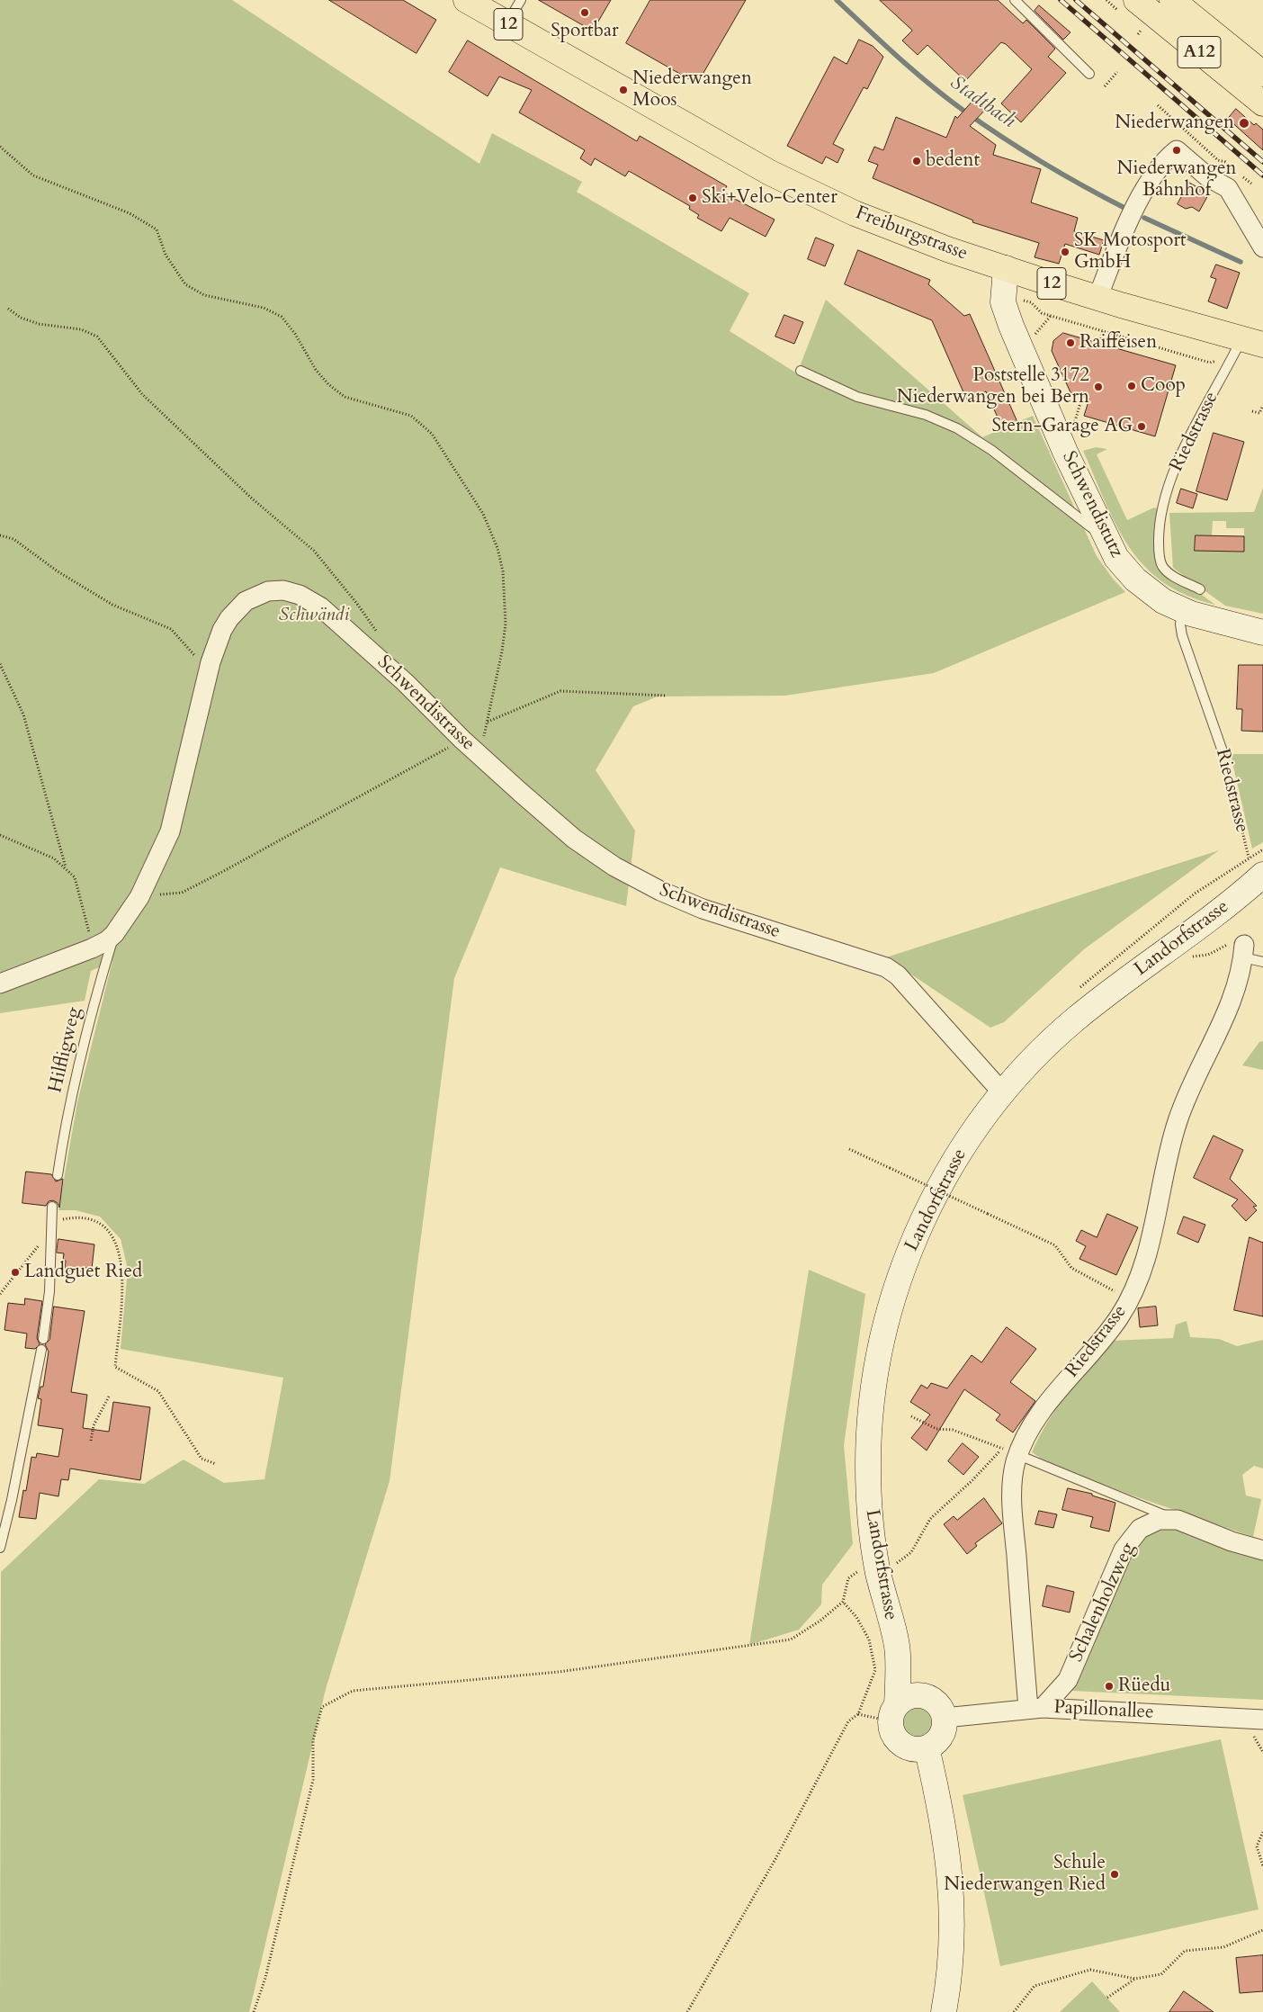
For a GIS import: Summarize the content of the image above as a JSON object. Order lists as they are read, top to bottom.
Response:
{
  "streets": {
    "main road": ["12", "A12", "Freiburgstrasse"],
    "street": [
      "Riedstrasse",
      "Schwendistutz",
      "Schwendistrasse",
      "Landorfstrasse",
      "Schalenholzweg",
      "Papillonallee"
    ],
    "lane": ["Hilfligweg"]
  },
  "crossings": [
    ["Freiburgstrasse", "Riedstrasse"],
    ["Freiburgstrasse", "Schwendistutz"],
    ["Riedstrasse", "Schwendistutz"],
    ["Riedstrasse", "Landorfstrasse"],
    ["Riedstrasse", "Schalenholzweg"],
    ["Riedstrasse", "Papillonallee"],
    ["Schwendistrasse", "Landorfstrasse"],
    ["Schwendistrasse", "Hilfligweg"],
    ["Landorfstrasse", "Papillonallee"],
    ["Schalenholzweg", "Papillonallee"]
  ],
  "water": ["Stadtbach"],
  "parks": ["Schwändi"],
  "places": [
    "Sportbar",
    "Niederwangen Moos",
    "Niederwangen",
    "Niederwangen Bahnhof",
    "bedent",
    "Ski+Velo-Center",
    "SK Motosport GmbH",
    "Raiffeisen",
    "Coop",
    "Poststelle 3172 Niederwangen bei Bern",
    "Stern-Garage AG",
    "Landguet Ried",
    "Rüedu",
    "Schule Niederwangen Ried"
  ]
}
